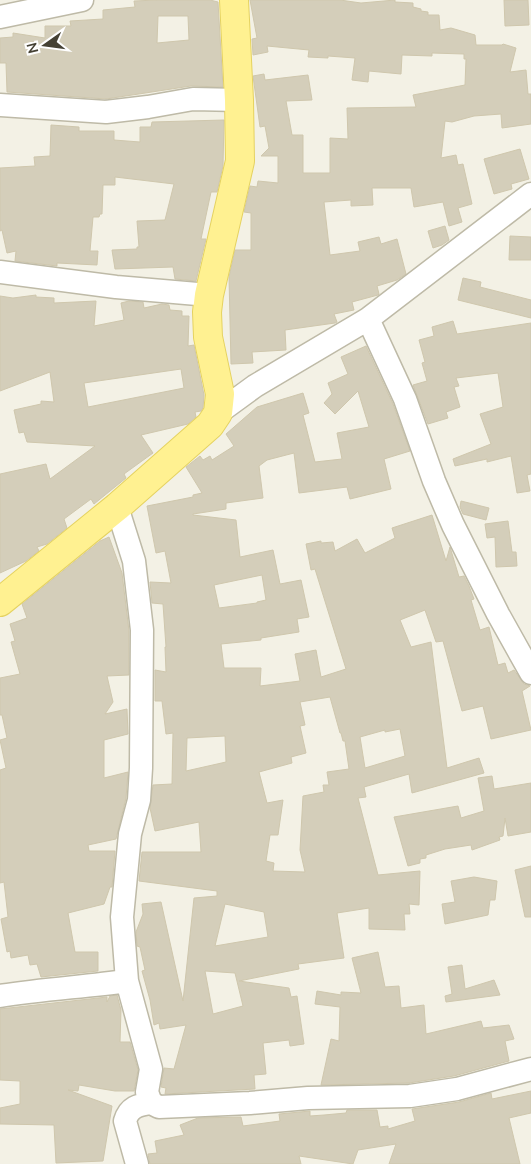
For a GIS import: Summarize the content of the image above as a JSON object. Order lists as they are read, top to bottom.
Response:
{
  "north": "left"
}
